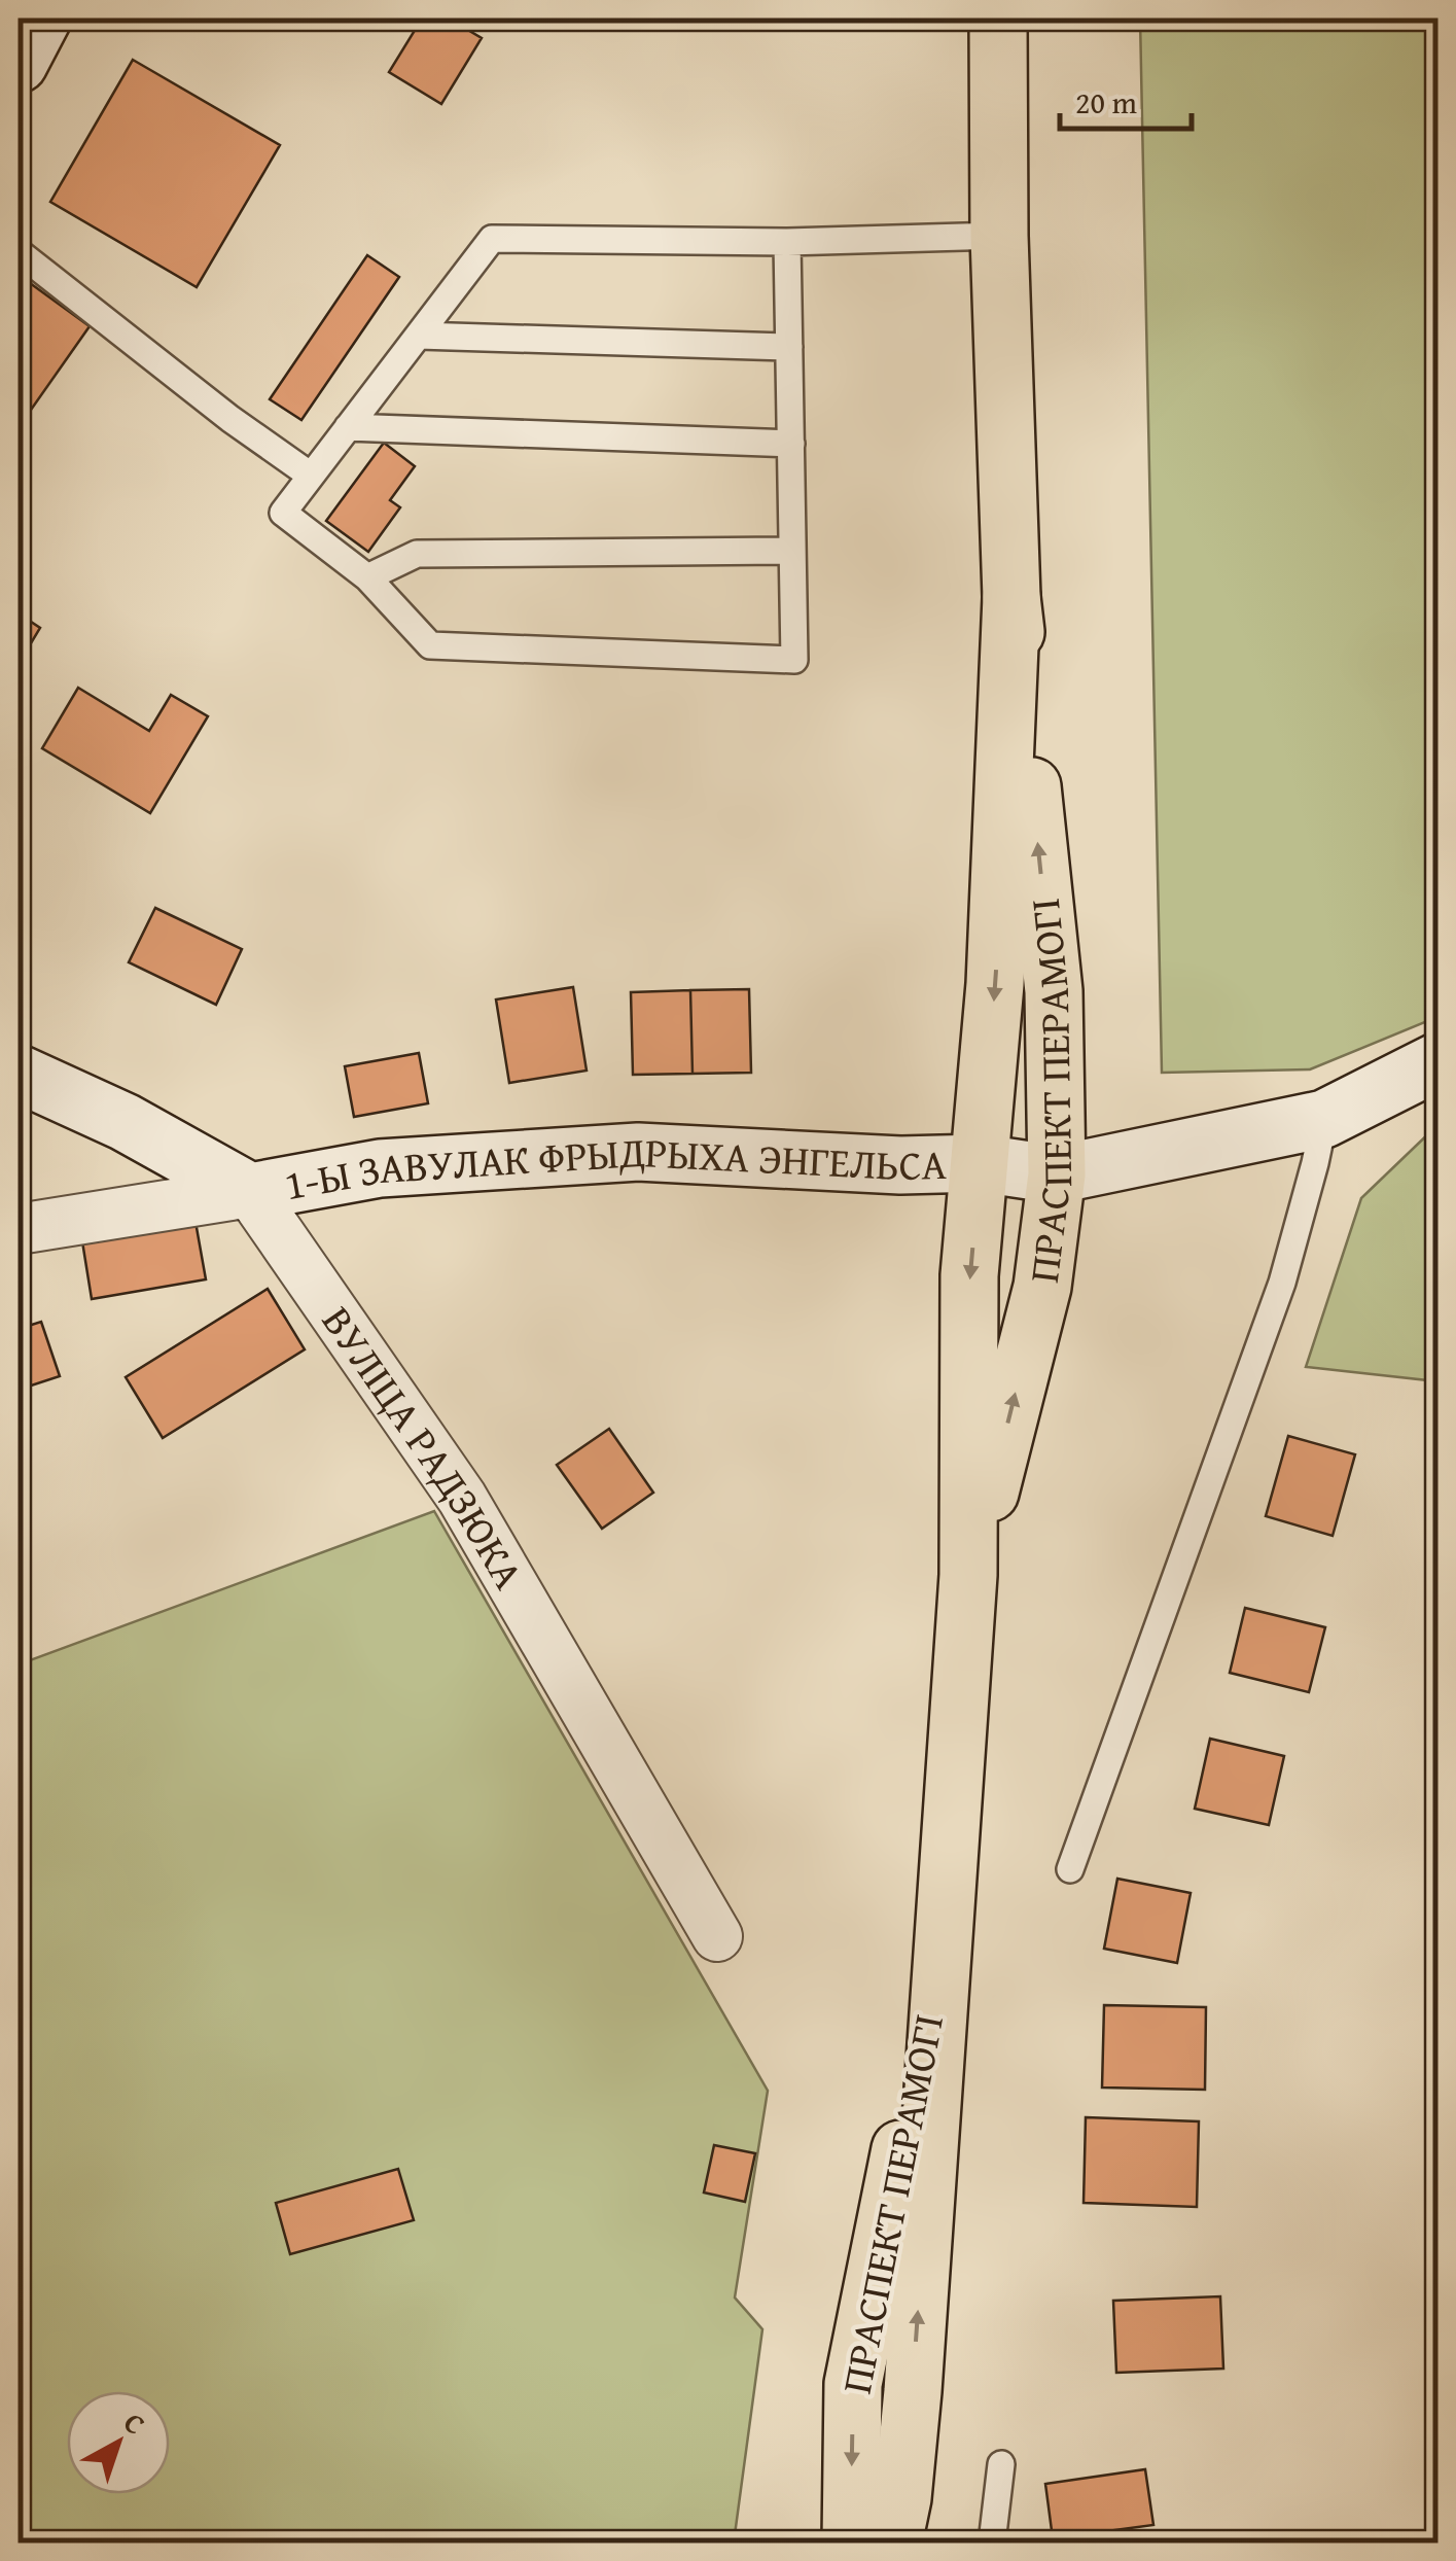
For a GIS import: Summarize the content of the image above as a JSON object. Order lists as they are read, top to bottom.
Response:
{
  "streets": {
    "main road": ["ПРАСПЕКТ ПЕРАМОГІ"],
    "street": ["1-Ы ЗАВУЛАК ФРЫДРЫХА ЭНГЕЛЬСА", "ВУЛІЦА РАДЗЮКА"]
  },
  "crossings": [
    ["ПРАСПЕКТ ПЕРАМОГІ", "1-Ы ЗАВУЛАК ФРЫДРЫХА ЭНГЕЛЬСА"],
    ["1-Ы ЗАВУЛАК ФРЫДРЫХА ЭНГЕЛЬСА", "ВУЛІЦА РАДЗЮКА"]
  ],
  "scale_bar": "20 m",
  "north": "top right"
}
